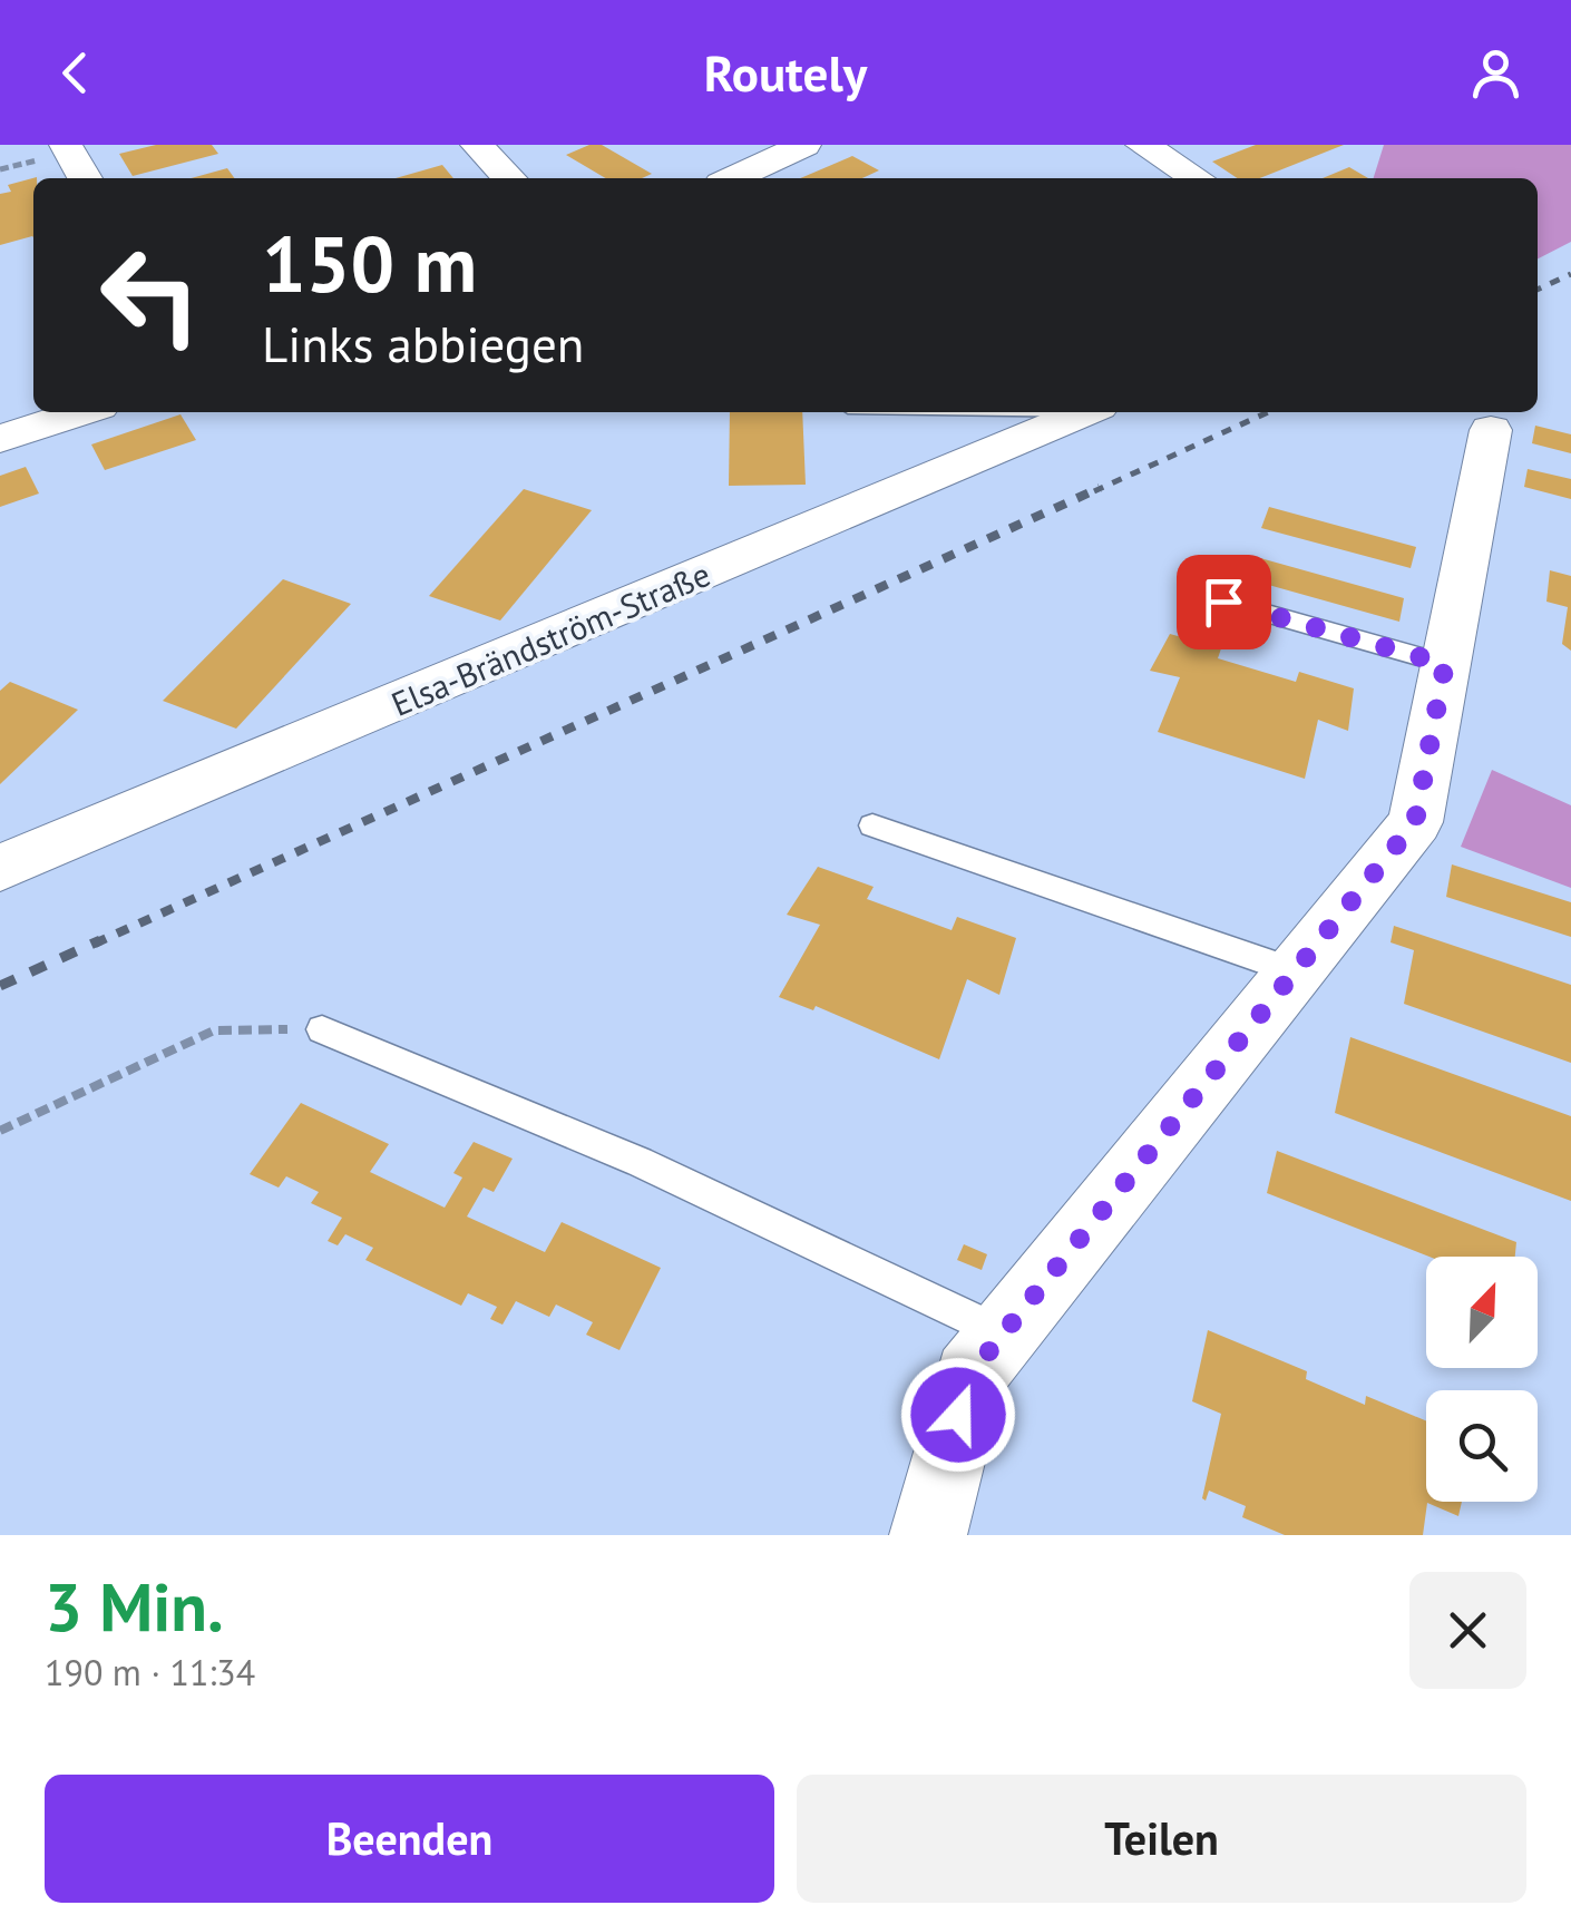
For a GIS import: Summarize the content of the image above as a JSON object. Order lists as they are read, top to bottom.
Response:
{
  "streets": {
    "street": ["Elsa-Brändström-Straße"]
  },
  "north": "top right",
  "page": {
    "header": "Routely",
    "turn": ["150 m", "Links abbiegen"],
    "heading": ["3 Min.", "190 m · 11:34"],
    "buttons": ["Beenden", "Teilen"]
  }
}
